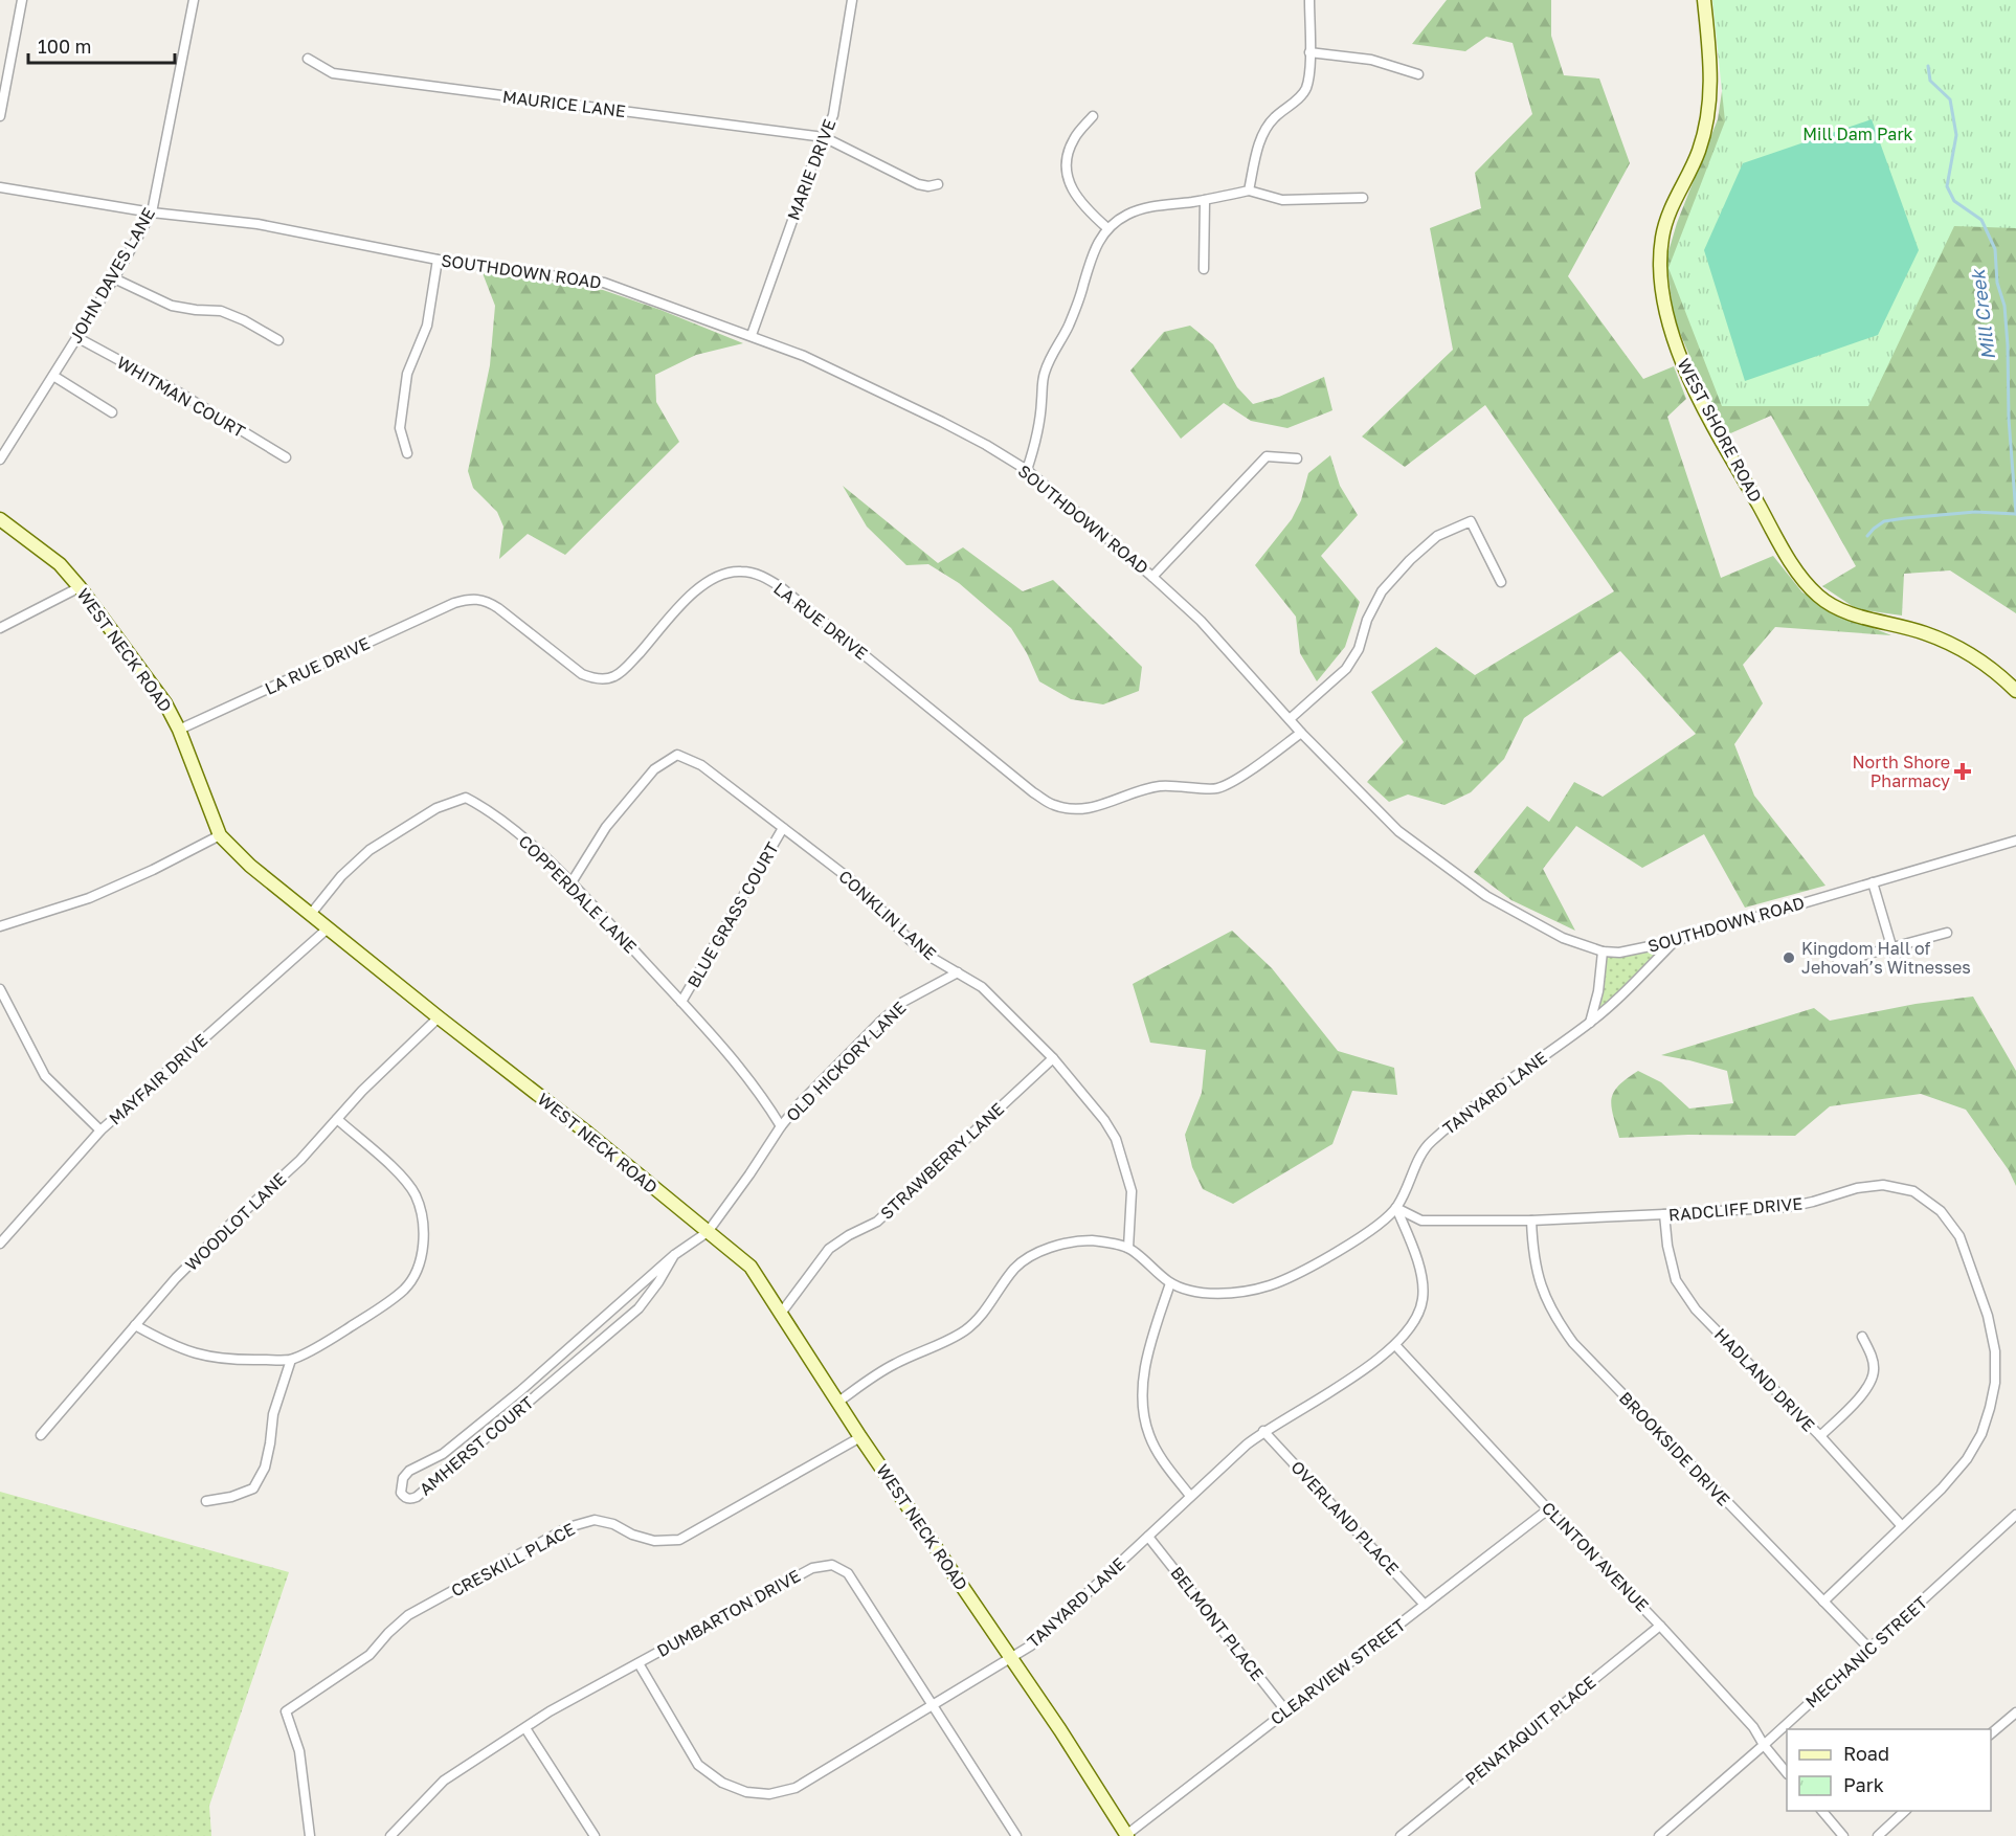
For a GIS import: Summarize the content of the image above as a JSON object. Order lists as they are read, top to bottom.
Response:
{
  "streets": {
    "street": [
      "MAURICE LANE",
      "MARIE DRIVE",
      "SOUTHDOWN ROAD",
      "JOHN DAVES LANE",
      "WHITMAN COURT",
      "WEST SHORE ROAD",
      "LA RUE DRIVE",
      "WEST NECK ROAD",
      "COPPERDALE LANE",
      "BLUE GRASS COURT",
      "CONKLIN LANE",
      "OLD HICKORY LANE",
      "MAYFAIR DRIVE",
      "TANYARD LANE",
      "STRAWBERRY LANE",
      "RADCLIFF DRIVE",
      "WOODLOT LANE",
      "HADLAND DRIVE",
      "AMHERST COURT",
      "BROOKSIDE DRIVE",
      "OVERLAND PLACE",
      "CLINTON AVENUE",
      "CRESKILL PLACE",
      "DUMBARTON DRIVE",
      "BELMONT PLACE",
      "MECHANIC STREET",
      "CLEARVIEW STREET",
      "PENATAQUIT PLACE"
    ]
  },
  "crossings": [
    ["MAURICE LANE", "MARIE DRIVE"],
    ["MARIE DRIVE", "SOUTHDOWN ROAD"],
    ["SOUTHDOWN ROAD", "JOHN DAVES LANE"],
    ["SOUTHDOWN ROAD", "LA RUE DRIVE"],
    ["SOUTHDOWN ROAD", "TANYARD LANE"],
    ["JOHN DAVES LANE", "WHITMAN COURT"],
    ["LA RUE DRIVE", "WEST NECK ROAD"],
    ["WEST NECK ROAD", "COPPERDALE LANE"],
    ["WEST NECK ROAD", "OLD HICKORY LANE"],
    ["WEST NECK ROAD", "MAYFAIR DRIVE"],
    ["WEST NECK ROAD", "TANYARD LANE"],
    ["WEST NECK ROAD", "STRAWBERRY LANE"],
    ["WEST NECK ROAD", "WOODLOT LANE"],
    ["WEST NECK ROAD", "AMHERST COURT"],
    ["WEST NECK ROAD", "CRESKILL PLACE"],
    ["WEST NECK ROAD", "CLEARVIEW STREET"],
    ["COPPERDALE LANE", "BLUE GRASS COURT"],
    ["COPPERDALE LANE", "CONKLIN LANE"],
    ["COPPERDALE LANE", "OLD HICKORY LANE"],
    ["BLUE GRASS COURT", "CONKLIN LANE"],
    ["CONKLIN LANE", "OLD HICKORY LANE"],
    ["CONKLIN LANE", "STRAWBERRY LANE"],
    ["OLD HICKORY LANE", "AMHERST COURT"],
    ["TANYARD LANE", "RADCLIFF DRIVE"],
    ["TANYARD LANE", "OVERLAND PLACE"],
    ["TANYARD LANE", "CLINTON AVENUE"],
    ["TANYARD LANE", "DUMBARTON DRIVE"],
    ["TANYARD LANE", "BELMONT PLACE"],
    ["RADCLIFF DRIVE", "HADLAND DRIVE"],
    ["RADCLIFF DRIVE", "BROOKSIDE DRIVE"],
    ["BROOKSIDE DRIVE", "MECHANIC STREET"],
    ["OVERLAND PLACE", "CLEARVIEW STREET"],
    ["CLINTON AVENUE", "MECHANIC STREET"],
    ["CLINTON AVENUE", "CLEARVIEW STREET"],
    ["CLINTON AVENUE", "PENATAQUIT PLACE"],
    ["BELMONT PLACE", "CLEARVIEW STREET"]
  ],
  "water": ["Mill Creek"],
  "parks": ["Mill Dam Park"],
  "places": {
    "health": ["North Shore Pharmacy"],
    "other": ["Kingdom Hall of Jehovah’s Witnesses"]
  },
  "legend": ["Road", "Park"],
  "scale_bar": "100 m"
}
